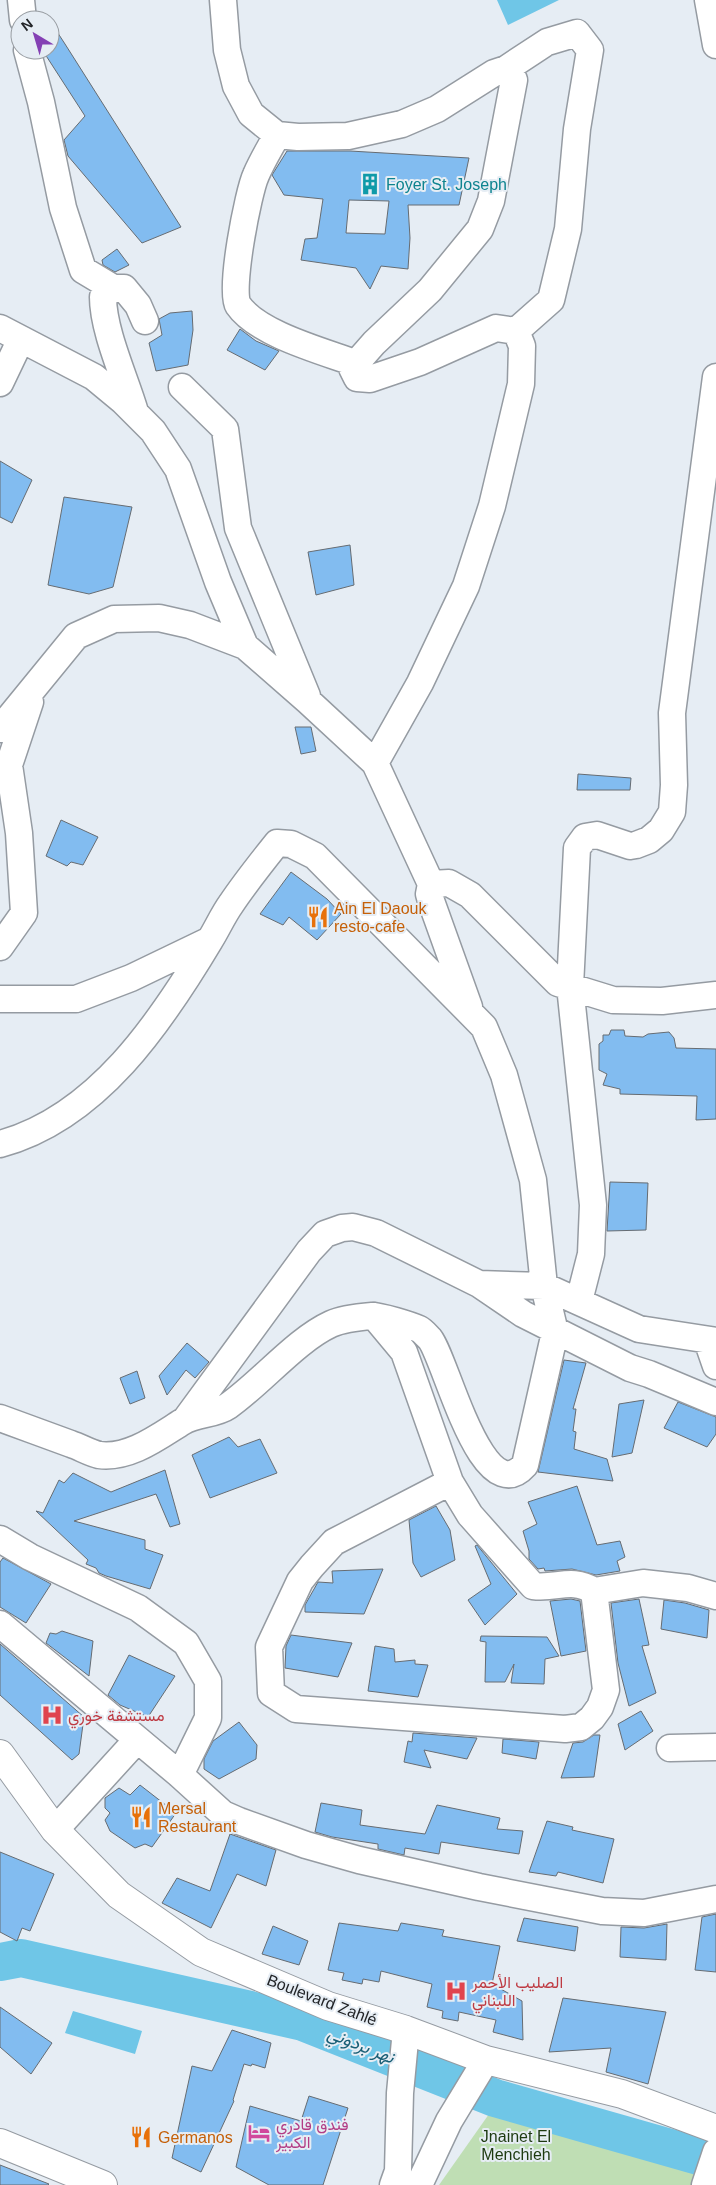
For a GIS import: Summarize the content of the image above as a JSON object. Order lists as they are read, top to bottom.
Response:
{
  "streets": {
    "main road": ["Boulevard Zahlé"]
  },
  "water": ["نهر بردوني"],
  "parks": ["Jnainet El Menchieh"],
  "places": {
    "building": ["Foyer St. Joseph"],
    "restaurant": ["Ain El Daouk resto-cafe", "Mersal Restaurant", "Germanos"],
    "hospital": ["مستشفة خوري", "الصليب الأحمر اللبناني"],
    "hotel": ["فندق قادري الكبير"]
  },
  "north": "top left"
}
